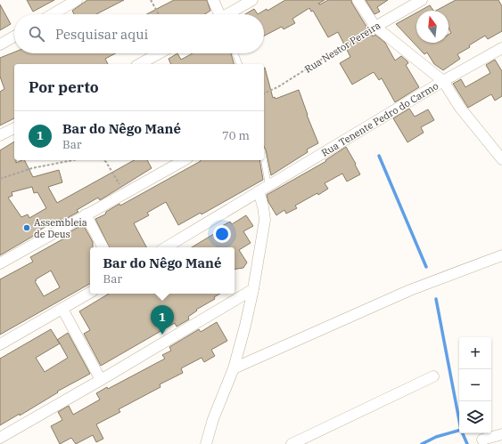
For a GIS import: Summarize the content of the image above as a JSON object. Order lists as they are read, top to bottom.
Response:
{
  "streets": {
    "street": ["Rua Nestor Pereira", "Rua Tenente Pedro do Carmo"]
  },
  "places": ["Assembleia de Deus"],
  "north": "top",
  "page": {
    "search": "Pesquisar aqui",
    "heading": "Por perto",
    "list": [
      {
        "mark": "1",
        "name": "Bar do Nêgo Mané",
        "note": "Bar",
        "value": "70 m"
      }
    ],
    "popup": ["Bar do Nêgo Mané", "Bar"],
    "pins": "1",
    "map_buttons": ["+", "−"]
  }
}
